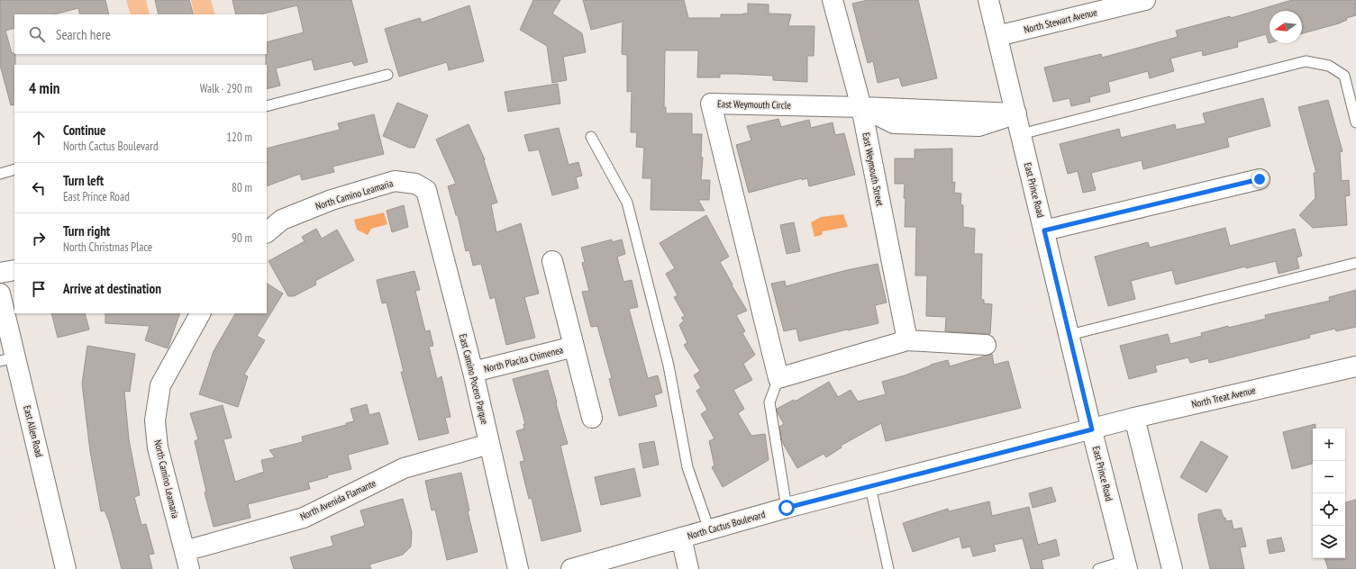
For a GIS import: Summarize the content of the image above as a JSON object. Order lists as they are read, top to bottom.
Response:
{
  "streets": {
    "street": [
      "North Stewart Avenue",
      "East Weymouth Circle",
      "East Weymouth Street",
      "East Prince Road",
      "North Camino Leamaria",
      "North Placita Chimenea",
      "East Camino Pocero Parque",
      "North Treat Avenue",
      "East Allen Road",
      "North Avenida Flamante",
      "North Cactus Boulevard"
    ]
  },
  "crossings": [
    ["North Stewart Avenue", "East Prince Road"],
    ["East Weymouth Circle", "East Weymouth Street"],
    ["East Prince Road", "North Treat Avenue"],
    ["East Prince Road", "North Cactus Boulevard"],
    ["North Camino Leamaria", "East Camino Pocero Parque"],
    ["North Camino Leamaria", "North Avenida Flamante"],
    ["North Placita Chimenea", "East Camino Pocero Parque"],
    ["East Camino Pocero Parque", "North Avenida Flamante"],
    ["North Treat Avenue", "North Cactus Boulevard"]
  ],
  "north": "left",
  "page": {
    "search": "Search here",
    "heading": ["4 min", "Walk · 290 m"],
    "list": [
      ["Continue", "North Cactus Boulevard", "120 m"],
      ["Turn left", "East Prince Road", "80 m"],
      ["Turn right", "North Christmas Place", "90 m"],
      "Arrive at destination"
    ],
    "map_buttons": ["+", "−"]
  }
}
